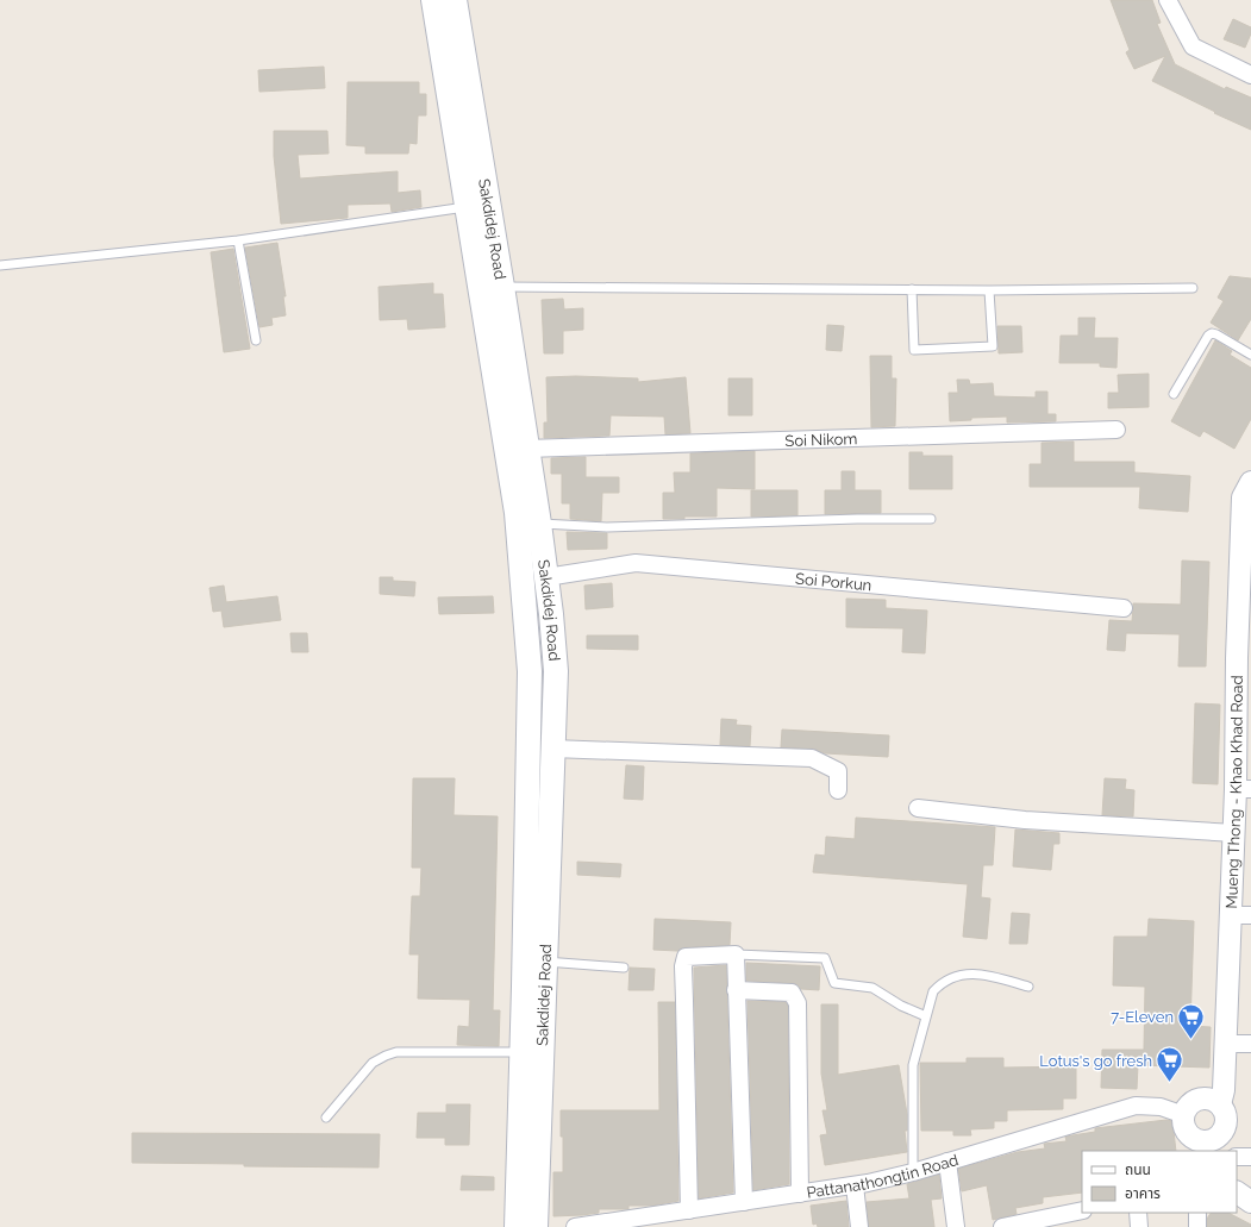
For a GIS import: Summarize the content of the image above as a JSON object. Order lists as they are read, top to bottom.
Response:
{
  "streets": {
    "main road": ["Sakdidej Road"],
    "street": [
      "Soi Nikom",
      "Soi Porkun",
      "Mueng Thong - Khao Khad Road",
      "Pattanathongtin Road"
    ]
  },
  "crossings": [
    ["Sakdidej Road", "Soi Nikom"],
    ["Sakdidej Road", "Soi Porkun"],
    ["Mueng Thong - Khao Khad Road", "Pattanathongtin Road"]
  ],
  "places": {
    "supermarket": ["7-Eleven", "Lotus's go fresh"]
  },
  "legend": ["ถนน", "อาคาร"]
}
